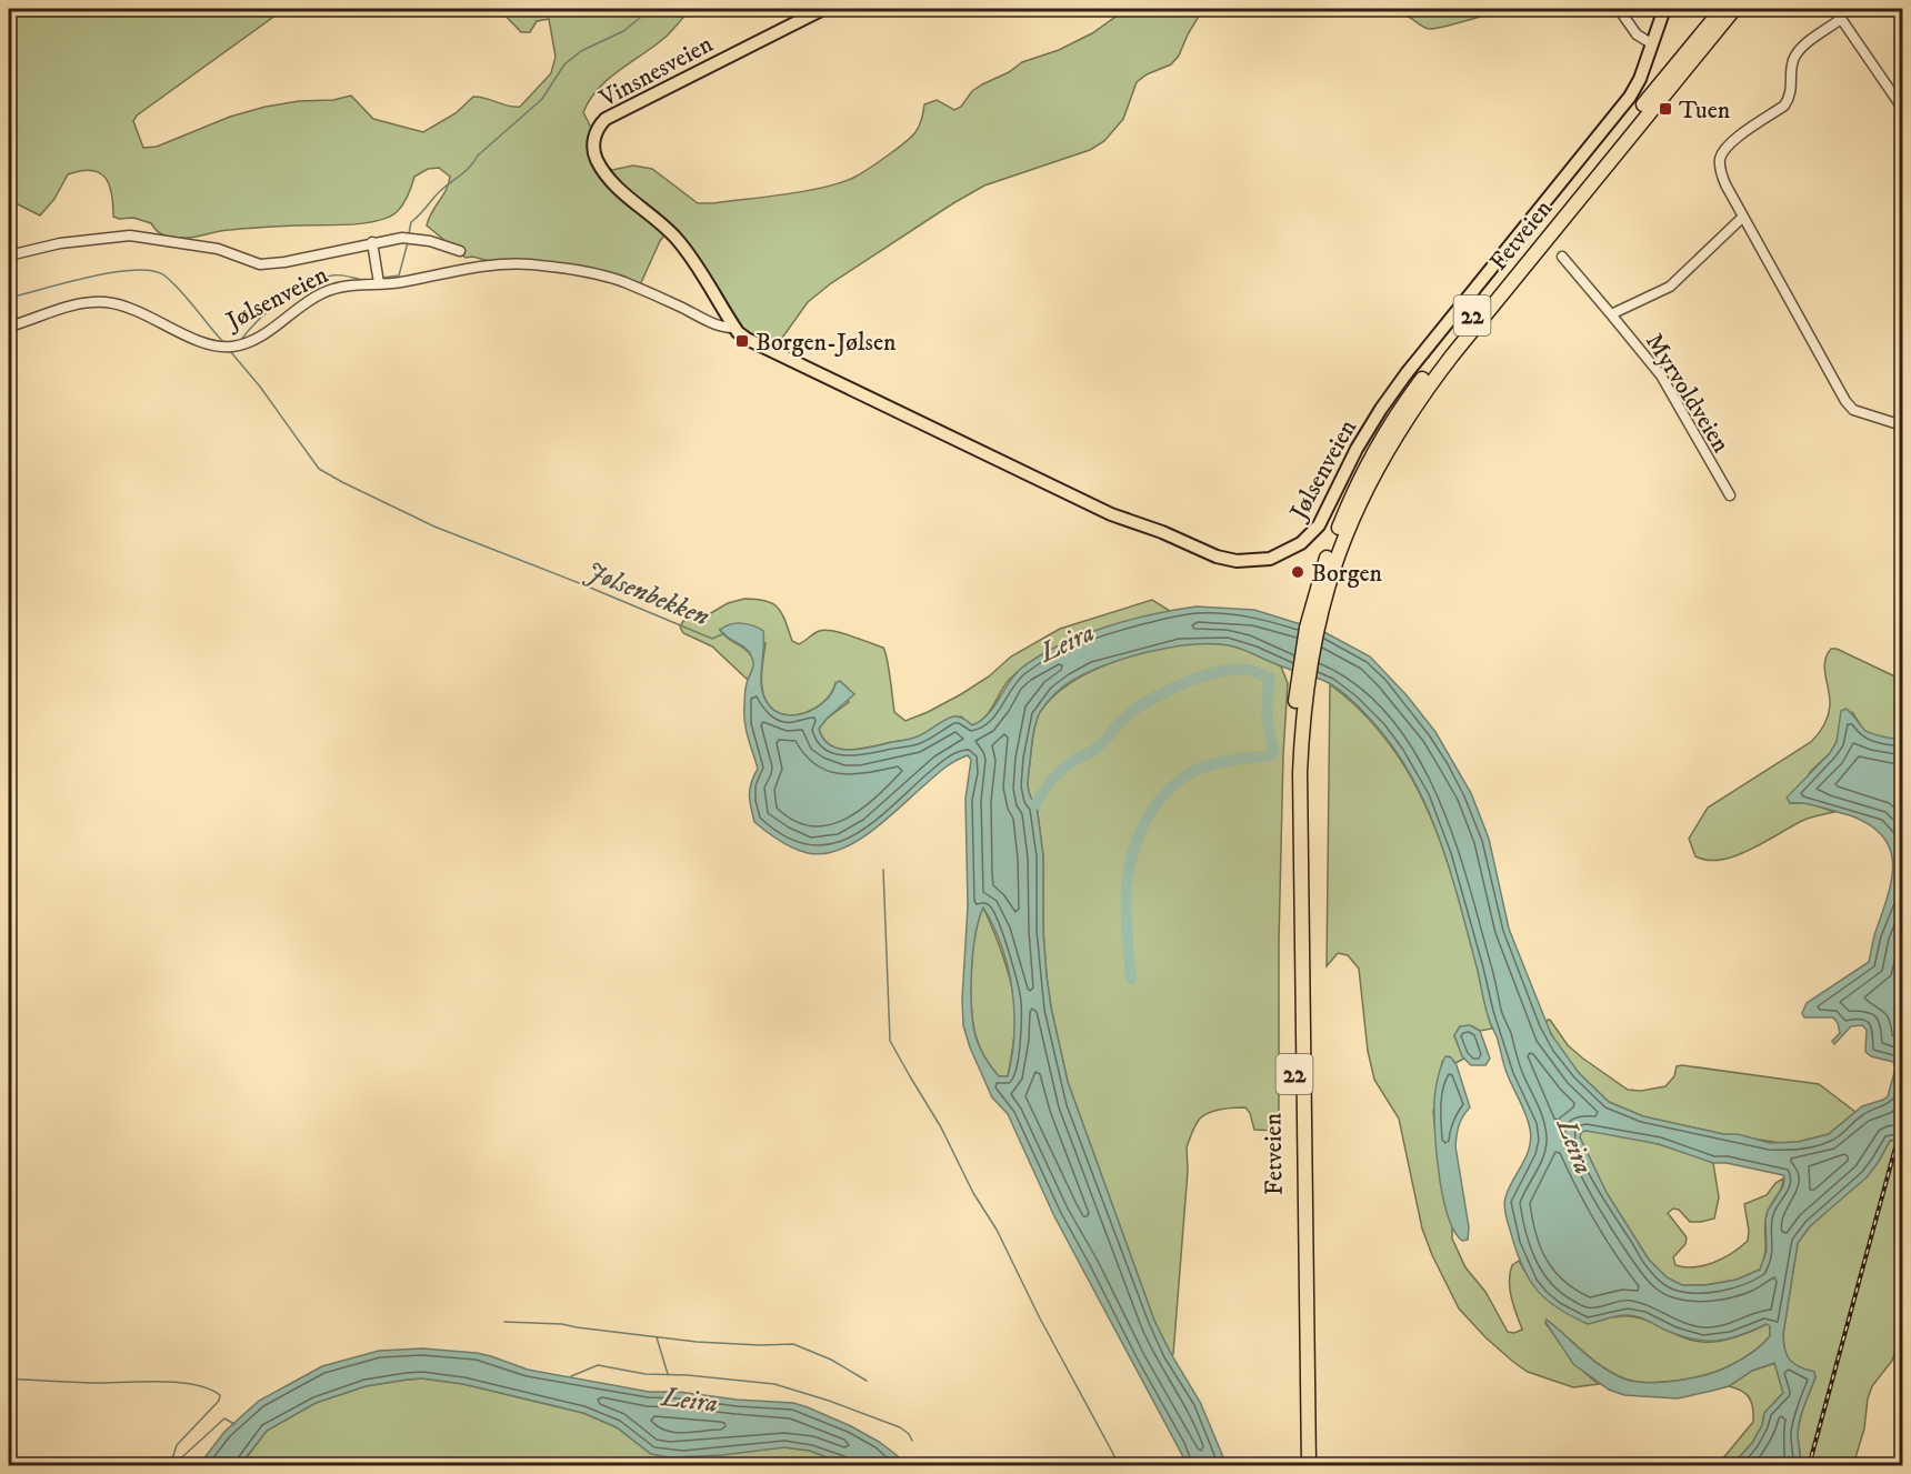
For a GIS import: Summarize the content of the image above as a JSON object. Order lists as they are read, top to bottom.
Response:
{
  "streets": {
    "highway": ["Fetveien", "22"],
    "main road": ["Vinsnesveien", "Jølsenveien"],
    "street": ["Myrvoldveien"]
  },
  "crossings": [
    ["Vinsnesveien", "Jølsenveien"],
    ["Fetveien", "22"]
  ],
  "water": ["Jølsenbekken", "Leira"],
  "places": {
    "transit": ["Tuen", "Borgen-Jølsen"],
    "other": ["Borgen"]
  }
}
